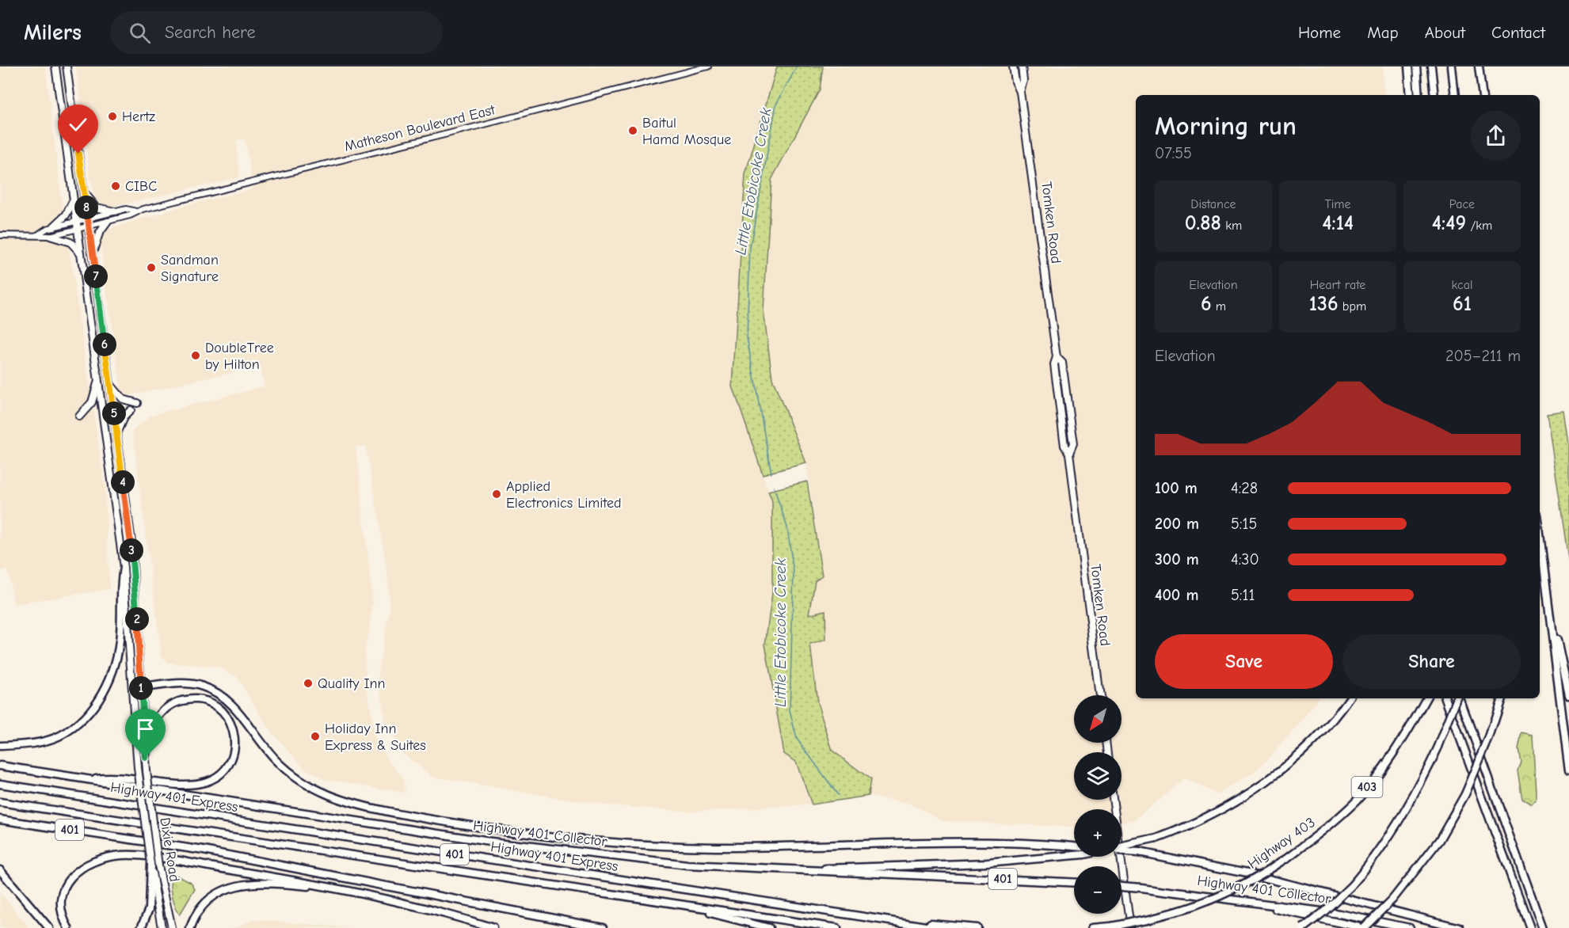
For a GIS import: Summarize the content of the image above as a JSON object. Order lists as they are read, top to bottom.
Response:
{
  "streets": {
    "highway": [
      "403",
      "Highway 401 Express",
      "401",
      "Highway 401 Collector",
      "Highway 403"
    ],
    "main road": ["Tomken Road", "Dixie Road"],
    "street": ["Matheson Boulevard East"]
  },
  "crossings": [
    ["Matheson Boulevard East", "Dixie Road"]
  ],
  "water": ["Little Etobicoke Creek"],
  "places": [
    "Hertz",
    "Baitul Hamd Mosque",
    "CIBC",
    "Sandman Signature",
    "DoubleTree by Hilton",
    "Applied Electronics Limited",
    "Quality Inn",
    "Holiday Inn Express & Suites"
  ],
  "north": "bottom left",
  "page": {
    "header": "Milers",
    "search": "Search here",
    "nav": [
      "Home",
      "Map",
      "About",
      "Contact"
    ],
    "heading": ["Morning run", "07:55"],
    "stats": [
      ["Distance", "0.88 km"],
      ["Time", "4:14"],
      ["Pace", "4:49 /km"],
      ["Elevation", "6 m"],
      ["Heart rate", "136 bpm"],
      ["kcal", "61"]
    ],
    "pins": [
      "8",
      "7",
      "6",
      "5",
      "4",
      "3",
      "2",
      "1"
    ],
    "chart": ["Elevation", "205–211 m"],
    "list": [
      {
        "name": "100 m",
        "note": "4:28"
      },
      {
        "name": "200 m",
        "note": "5:15"
      },
      {
        "name": "300 m",
        "note": "4:30"
      },
      {
        "name": "400 m",
        "note": "5:11"
      }
    ],
    "buttons": ["Save", "Share"],
    "map_buttons": ["+", "−"]
  }
}
